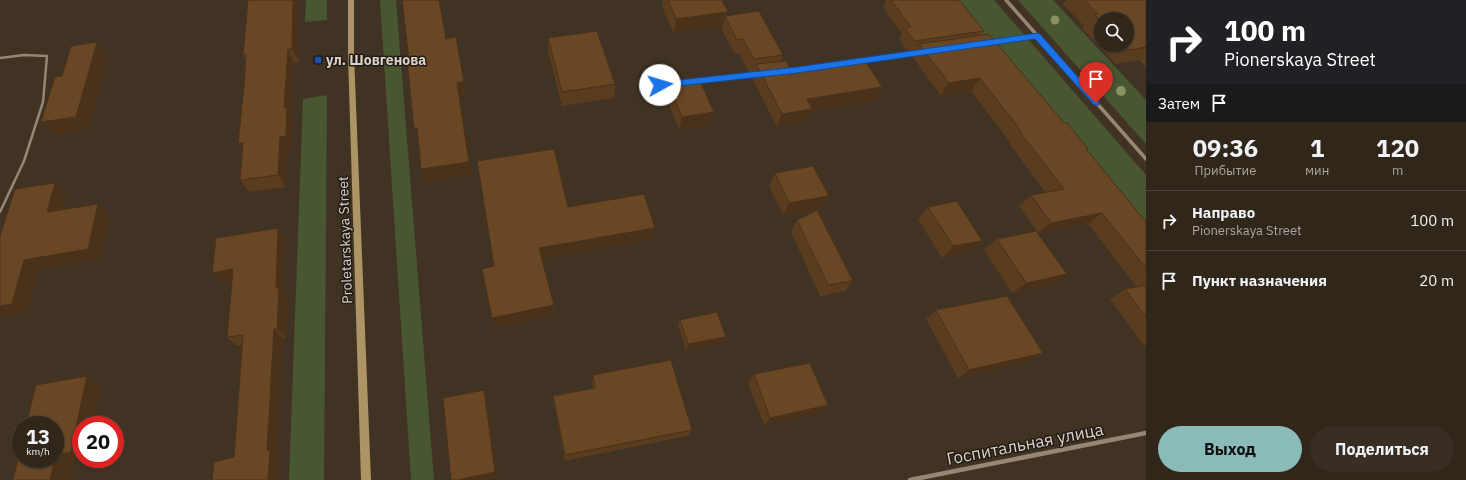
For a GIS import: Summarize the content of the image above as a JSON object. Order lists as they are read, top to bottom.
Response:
{
  "streets": {
    "main road": ["Proletarskaya Street"],
    "street": ["Госпитальная улица"]
  },
  "places": {
    "transit": ["ул. Шовгенова"]
  },
  "page": {
    "turn": ["100 m", "Pionerskaya Street"],
    "then": "Затем",
    "eta": [
      "09:36",
      "Прибытие",
      "1",
      "мин",
      "120",
      "m"
    ],
    "list": [
      {
        "name": "Направо",
        "note": "Pionerskaya Street",
        "value": "100 m"
      },
      {
        "name": "Пункт назначения",
        "value": "20 m"
      }
    ],
    "speed": "13 km/h",
    "limit": "20",
    "buttons": ["Выход", "Поделиться"]
  }
}
